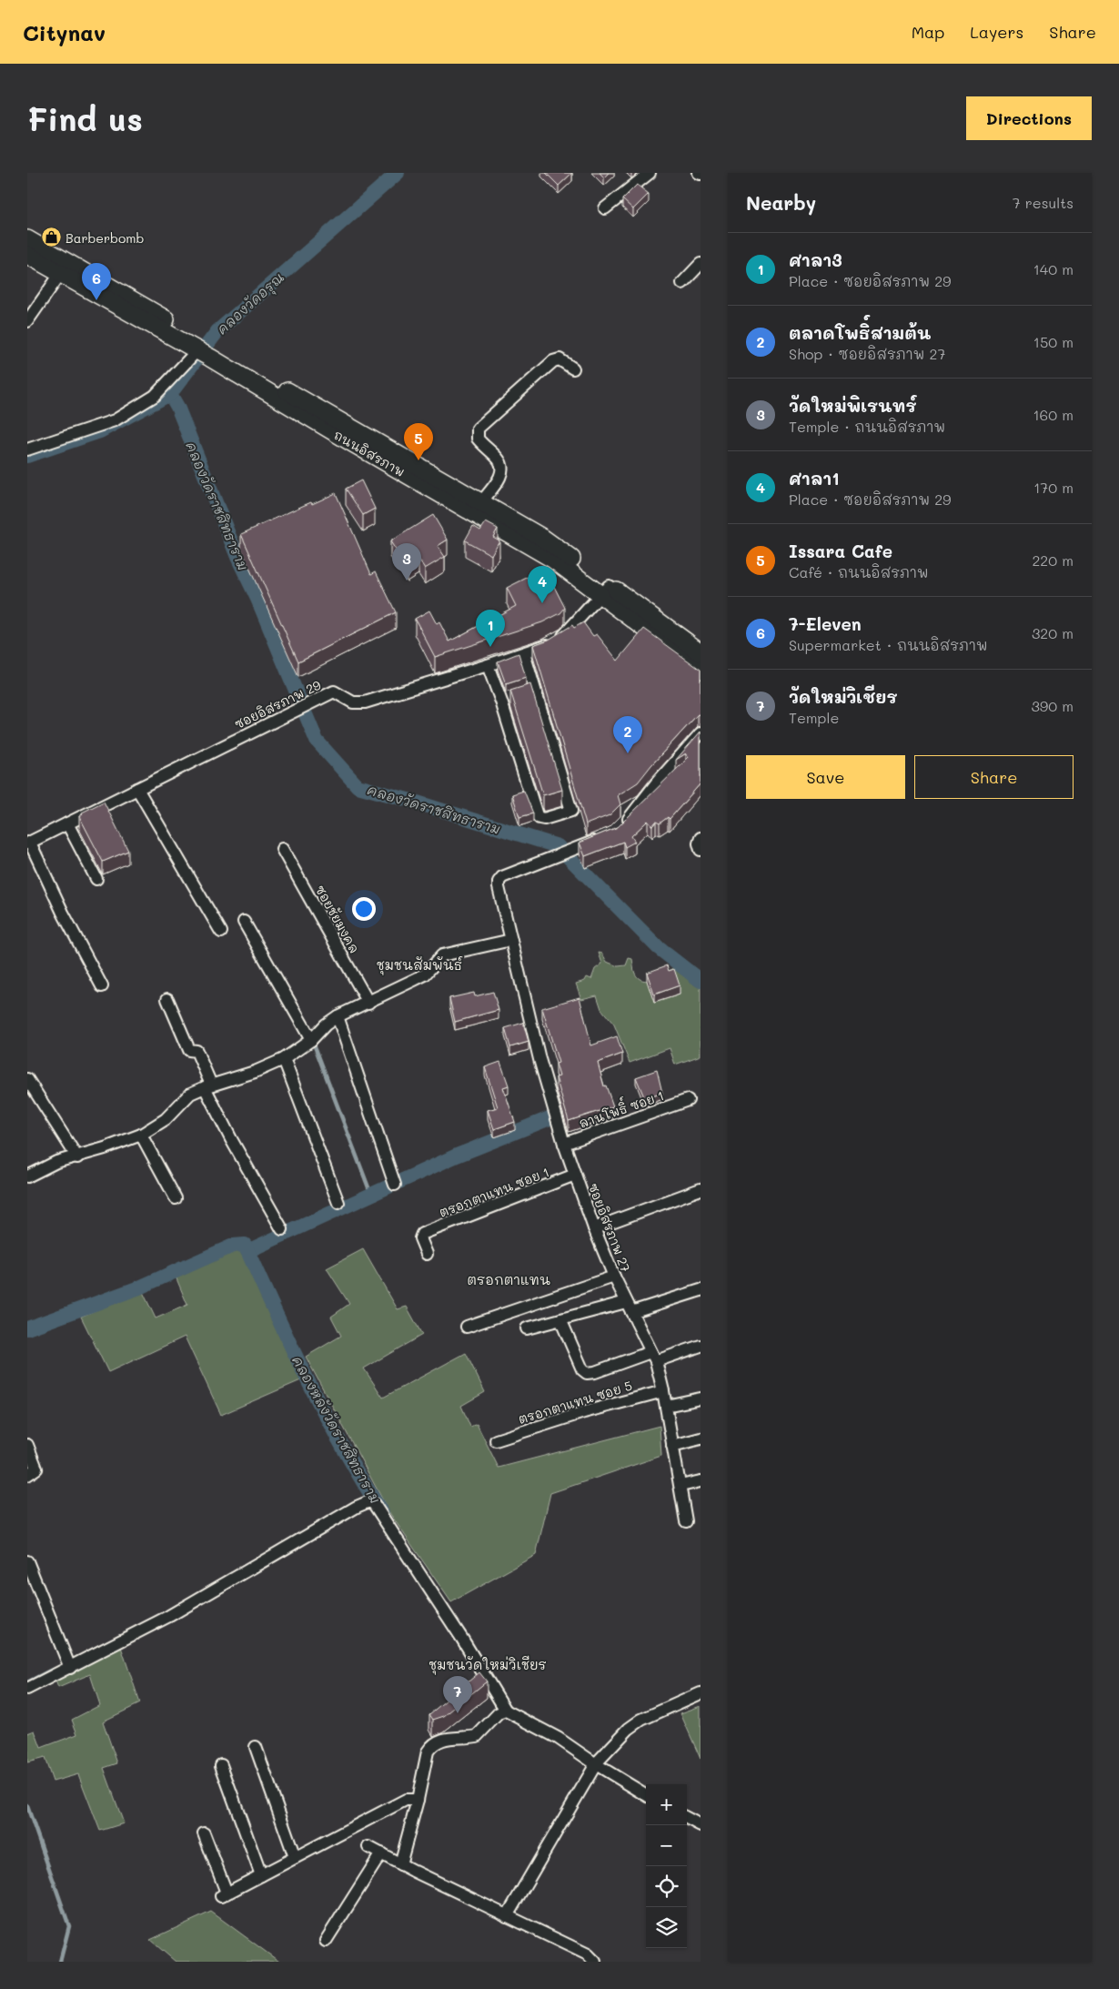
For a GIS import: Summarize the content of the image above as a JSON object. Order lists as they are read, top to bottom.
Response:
{
  "streets": {
    "main road": ["ถนนอิสรภาพ"],
    "street": [
      "ซอยอิสรภาพ 29",
      "ซอยชัยมงคล",
      "ลานโพธิ์ ซอย 1",
      "ตรอกตาแทน ซอย 1",
      "ซอยอิสรภาพ 27",
      "ตรอกตาแทน ซอย 5"
    ]
  },
  "crossings": [
    ["ถนนอิสรภาพ", "ซอยอิสรภาพ 29"],
    ["ลานโพธิ์ ซอย 1", "ซอยอิสรภาพ 27"],
    ["ตรอกตาแทน ซอย 1", "ซอยอิสรภาพ 27"],
    ["ซอยอิสรภาพ 27", "ตรอกตาแทน ซอย 5"]
  ],
  "districts": ["ชุมชนสัมพันธ์", "ตรอกตาแทน", "ชุมชนวัดใหม่วิเชียร"],
  "water": ["คลองวัดอรุณ", "คลองวัดราชสิทธาราม", "คลองหลังวัดราชสิทธาราม"],
  "places": {
    "shop": ["Barberbomb"]
  },
  "page": {
    "header": "Citynav",
    "nav": ["Map", "Layers", "Share"],
    "buttons": [
      "Directions",
      ["Save", "Share"]
    ],
    "title": "Find us",
    "heading": ["Nearby", "7 results"],
    "list": [
      {
        "mark": "1",
        "name": "ศาลา3",
        "note": "Place · ซอยอิสรภาพ 29",
        "value": "140 m"
      },
      {
        "mark": "2",
        "name": "ตลาดโพธิ์สามต้น",
        "note": "Shop · ซอยอิสรภาพ 27",
        "value": "150 m"
      },
      {
        "mark": "3",
        "name": "วัดใหม่พิเรนทร์",
        "note": "Temple · ถนนอิสรภาพ",
        "value": "160 m"
      },
      {
        "mark": "4",
        "name": "ศาลา1",
        "note": "Place · ซอยอิสรภาพ 29",
        "value": "170 m"
      },
      {
        "mark": "5",
        "name": "Issara Cafe",
        "note": "Café · ถนนอิสรภาพ",
        "value": "220 m"
      },
      {
        "mark": "6",
        "name": "7-Eleven",
        "note": "Supermarket · ถนนอิสรภาพ",
        "value": "320 m"
      },
      {
        "mark": "7",
        "name": "วัดใหม่วิเชียร",
        "note": "Temple",
        "value": "390 m"
      }
    ],
    "pins": [
      "6",
      "5",
      "3",
      "4",
      "1",
      "2",
      "7"
    ],
    "map_buttons": ["+", "−"]
  }
}
